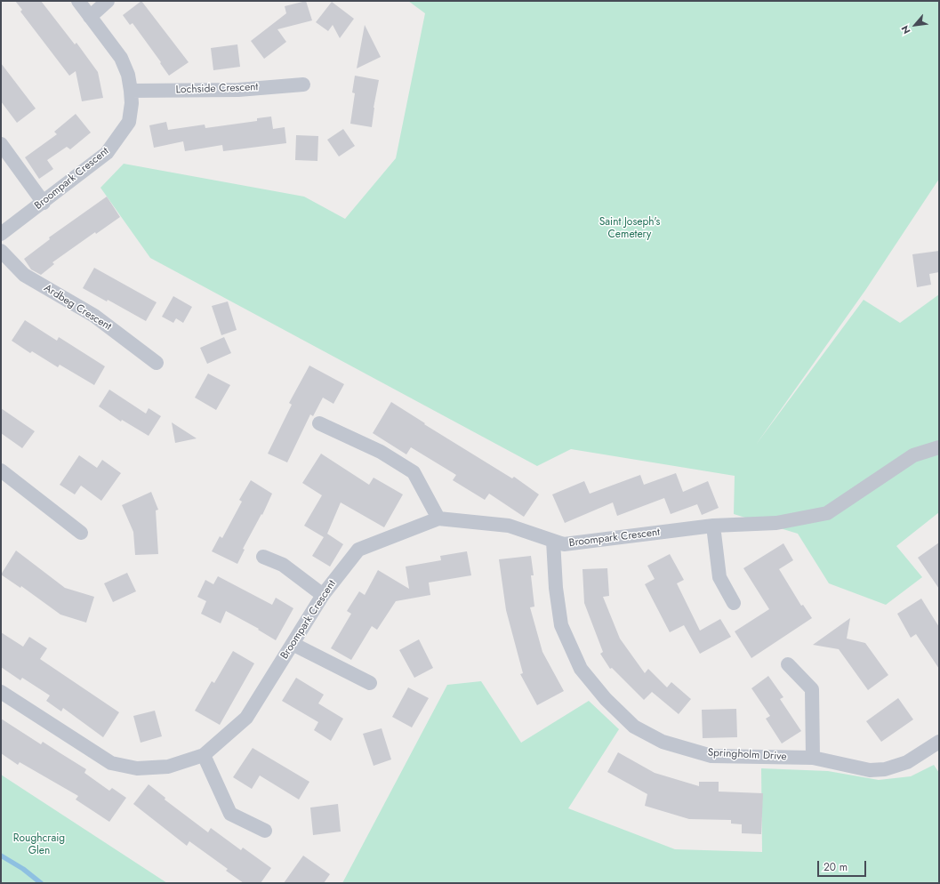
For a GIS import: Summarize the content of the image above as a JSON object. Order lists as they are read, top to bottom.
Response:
{
  "streets": {
    "street": [
      "Lochside Crescent",
      "Broompark Crescent",
      "Ardbeg Crescent",
      "Springholm Drive"
    ]
  },
  "crossings": [
    ["Lochside Crescent", "Broompark Crescent"],
    ["Broompark Crescent", "Springholm Drive"]
  ],
  "parks": ["Saint Joseph's Cemetery", "Roughcraig Glen"],
  "scale_bar": "20 m",
  "north": "bottom left"
}
